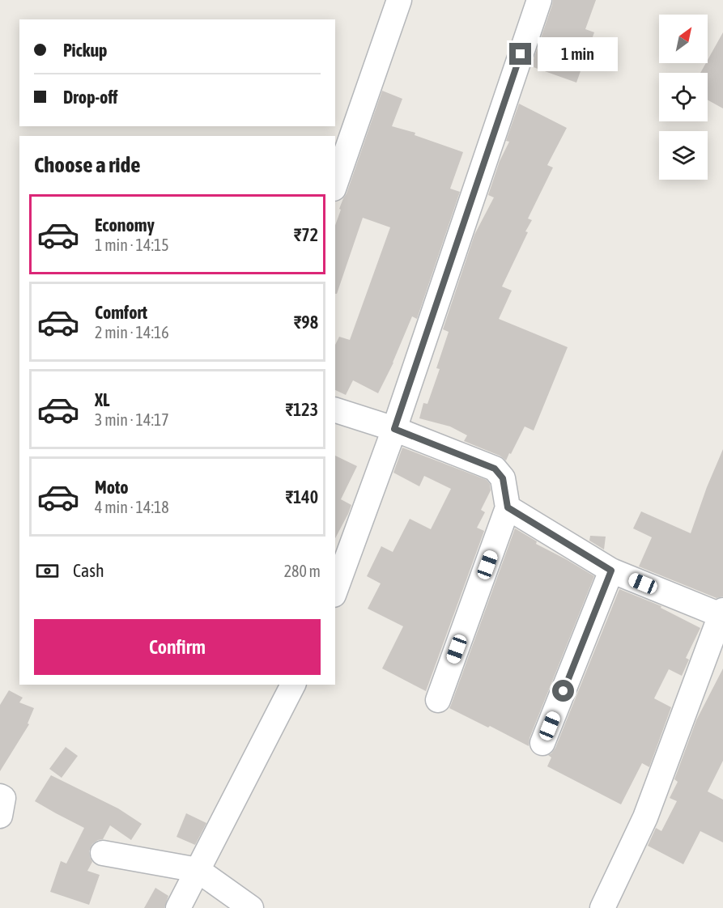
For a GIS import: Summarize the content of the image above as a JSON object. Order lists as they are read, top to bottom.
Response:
{
  "north": "top right",
  "page": {
    "banner": ["Pickup", "Drop-off"],
    "bubble": "1 min",
    "heading": "Choose a ride",
    "list": [
      {
        "name": "Economy",
        "note": "1 min · 14:15",
        "value": "₹72"
      },
      {
        "name": "Comfort",
        "note": "2 min · 14:16",
        "value": "₹98"
      },
      {
        "name": "XL",
        "note": "3 min · 14:17",
        "value": "₹123"
      },
      {
        "name": "Moto",
        "note": "4 min · 14:18",
        "value": "₹140"
      }
    ],
    "pay": ["Cash", "280 m"],
    "buttons": "Confirm"
  }
}
